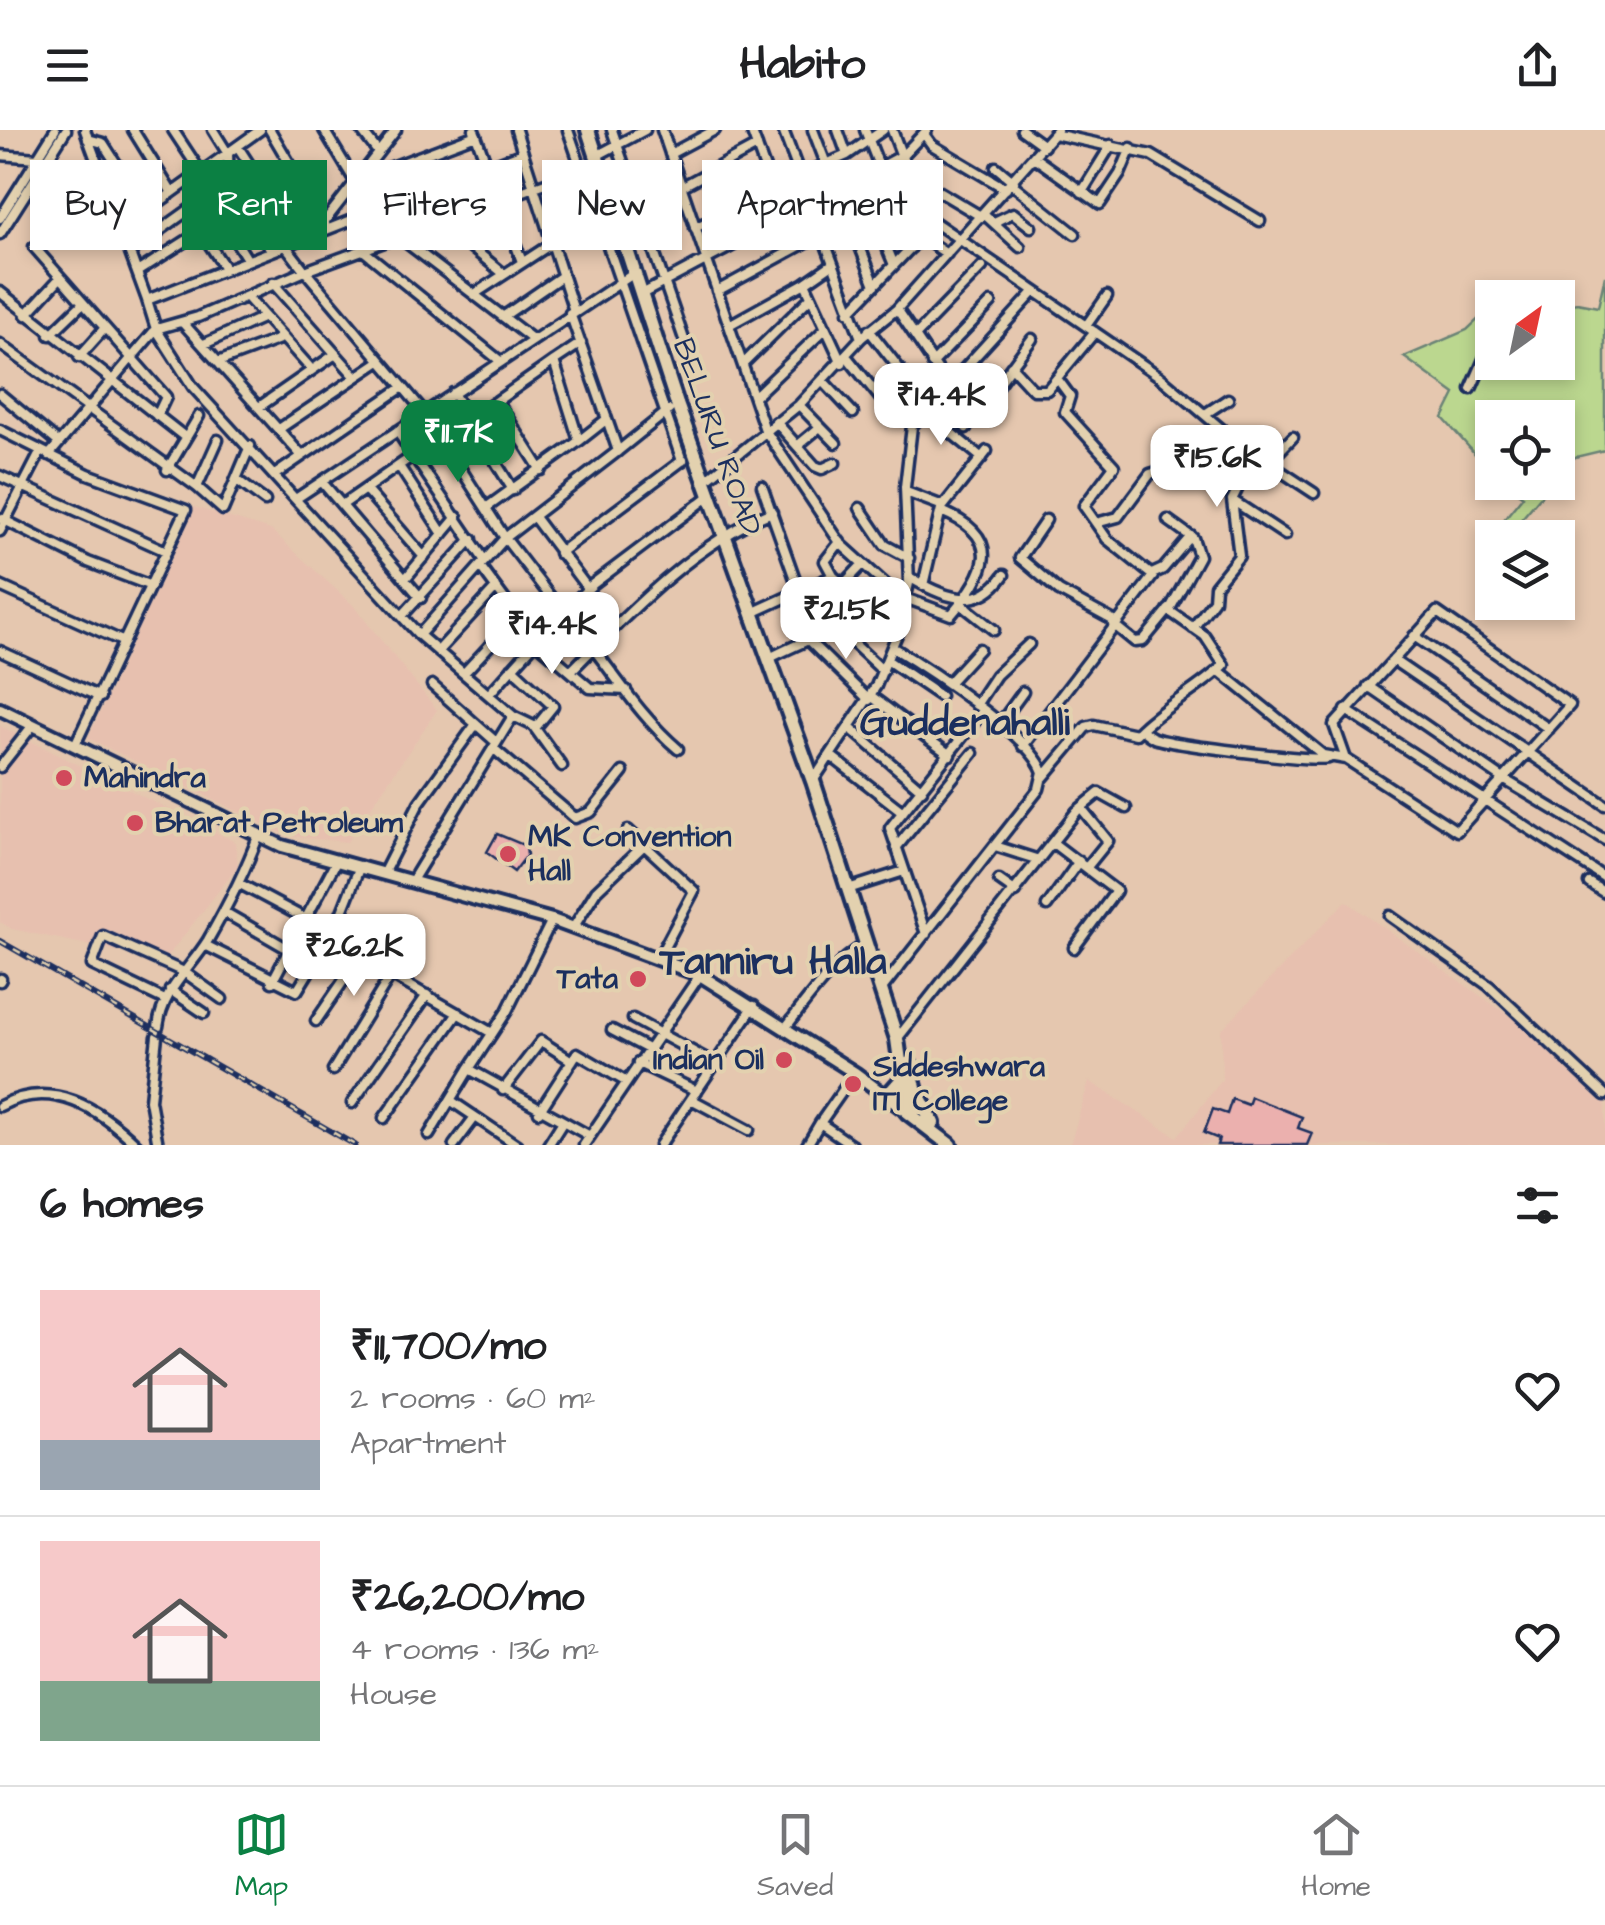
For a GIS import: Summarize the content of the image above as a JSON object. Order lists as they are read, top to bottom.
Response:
{
  "streets": {
    "highway": ["BELURU ROAD"]
  },
  "districts": ["Guddenahalli", "Tanniru Halla"],
  "places": [
    "Mahindra",
    "Bharat Petroleum",
    "MK Convention Hall",
    "Tata",
    "Indian Oil",
    "Siddeshwara ITI College"
  ],
  "north": "top right",
  "page": {
    "header": "Habito",
    "chip": [
      "Buy",
      "Rent",
      "Filters",
      "New",
      "Apartment"
    ],
    "price": [
      "₹14.4K",
      "₹11.7K",
      "₹15.6K",
      "₹21.5K",
      "₹14.4K",
      "₹26.2K"
    ],
    "heading": "6 homes",
    "list": [
      {
        "name": "₹11,700/mo",
        "note": "2 rooms · 60 m² · Apartment"
      },
      {
        "name": "₹26,200/mo",
        "note": "4 rooms · 136 m² · House"
      }
    ],
    "tabs": ["Map", "Saved", "Home"]
  }
}
